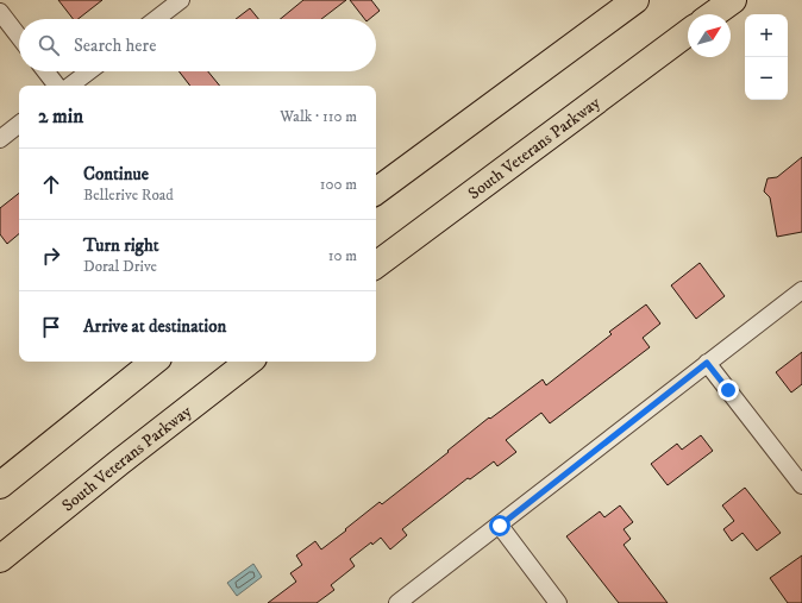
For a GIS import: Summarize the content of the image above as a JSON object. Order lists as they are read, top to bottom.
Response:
{
  "streets": {
    "highway": ["South Veterans Parkway"]
  },
  "north": "top right",
  "page": {
    "map_buttons": ["+", "−"],
    "search": "Search here",
    "heading": ["2 min", "Walk · 110 m"],
    "list": [
      ["Continue", "Bellerive Road", "100 m"],
      ["Turn right", "Doral Drive", "10 m"],
      "Arrive at destination"
    ]
  }
}
